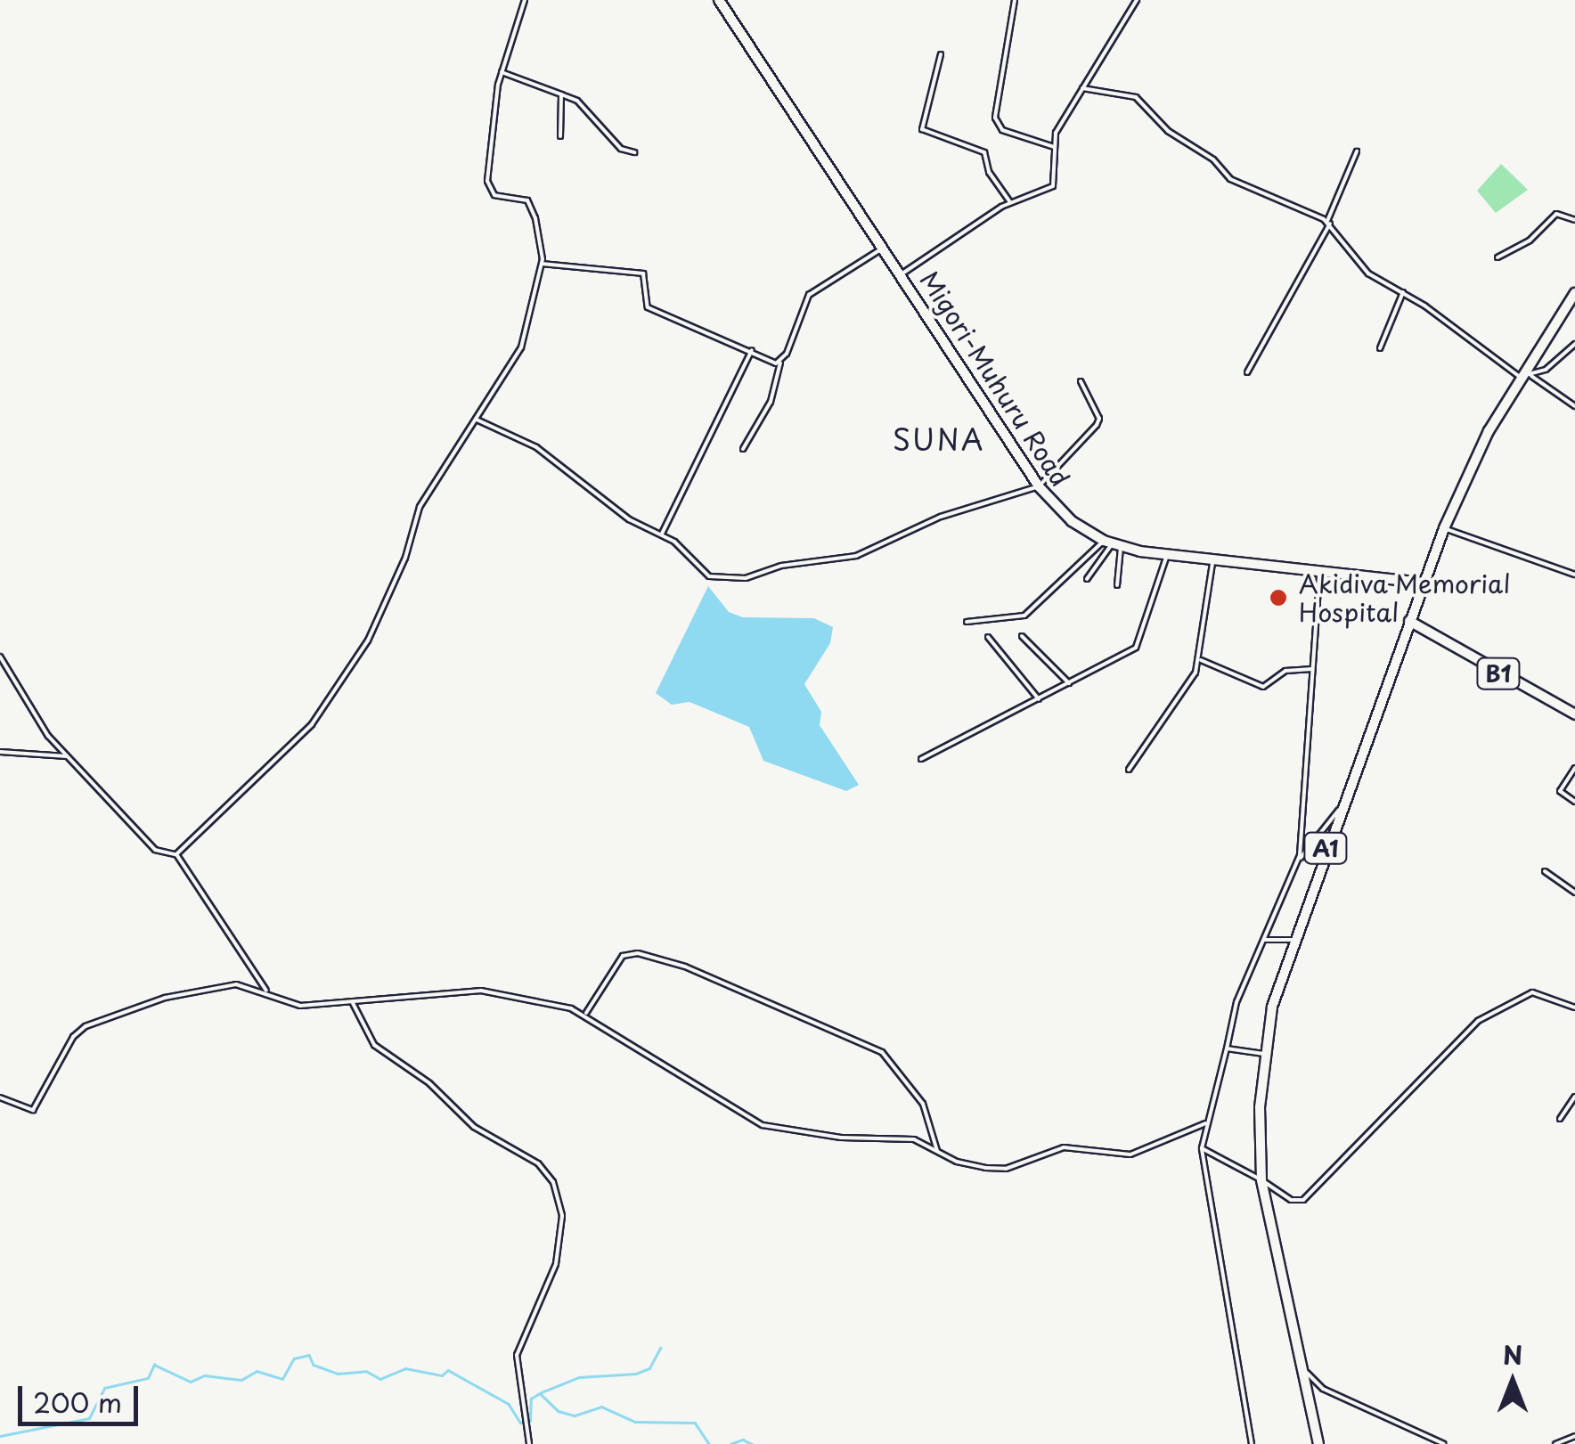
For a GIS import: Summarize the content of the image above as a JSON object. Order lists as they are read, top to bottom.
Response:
{
  "streets": {
    "highway": ["Migori-Muhuru Road", "B1", "A1"]
  },
  "crossings": [
    ["Migori-Muhuru Road", "A1"],
    ["B1", "A1"]
  ],
  "districts": ["SUNA"],
  "places": ["Akidiva Memorial Hospital"],
  "scale_bar": "200 m",
  "north": "top"
}
